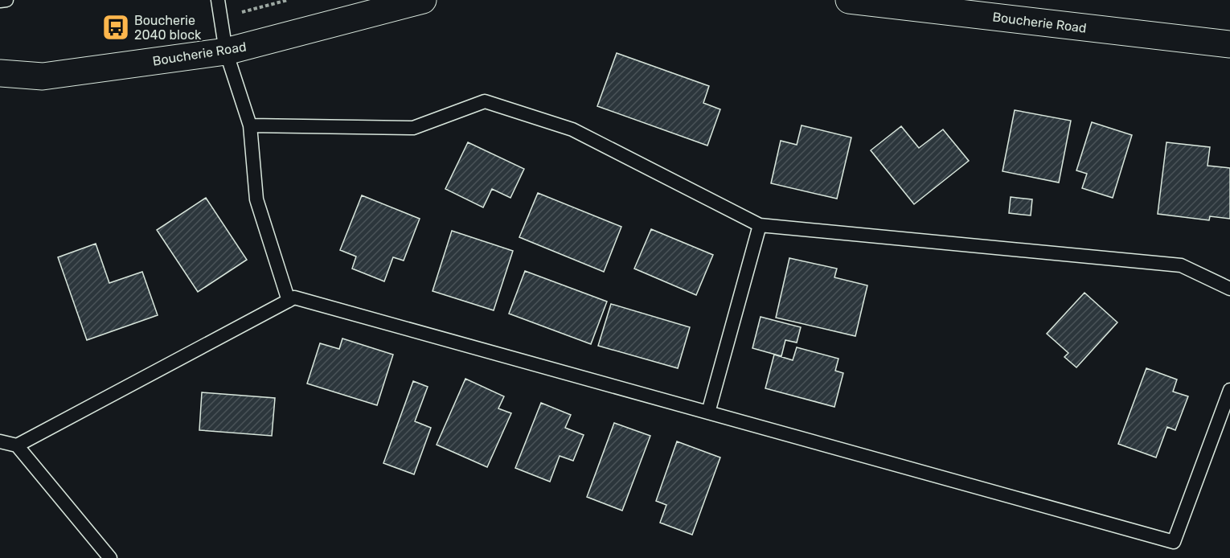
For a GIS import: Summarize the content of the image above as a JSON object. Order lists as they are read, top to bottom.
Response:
{
  "streets": {
    "main road": ["Boucherie Road"]
  },
  "places": {
    "bus stop": ["Boucherie 2040 block"]
  }
}
